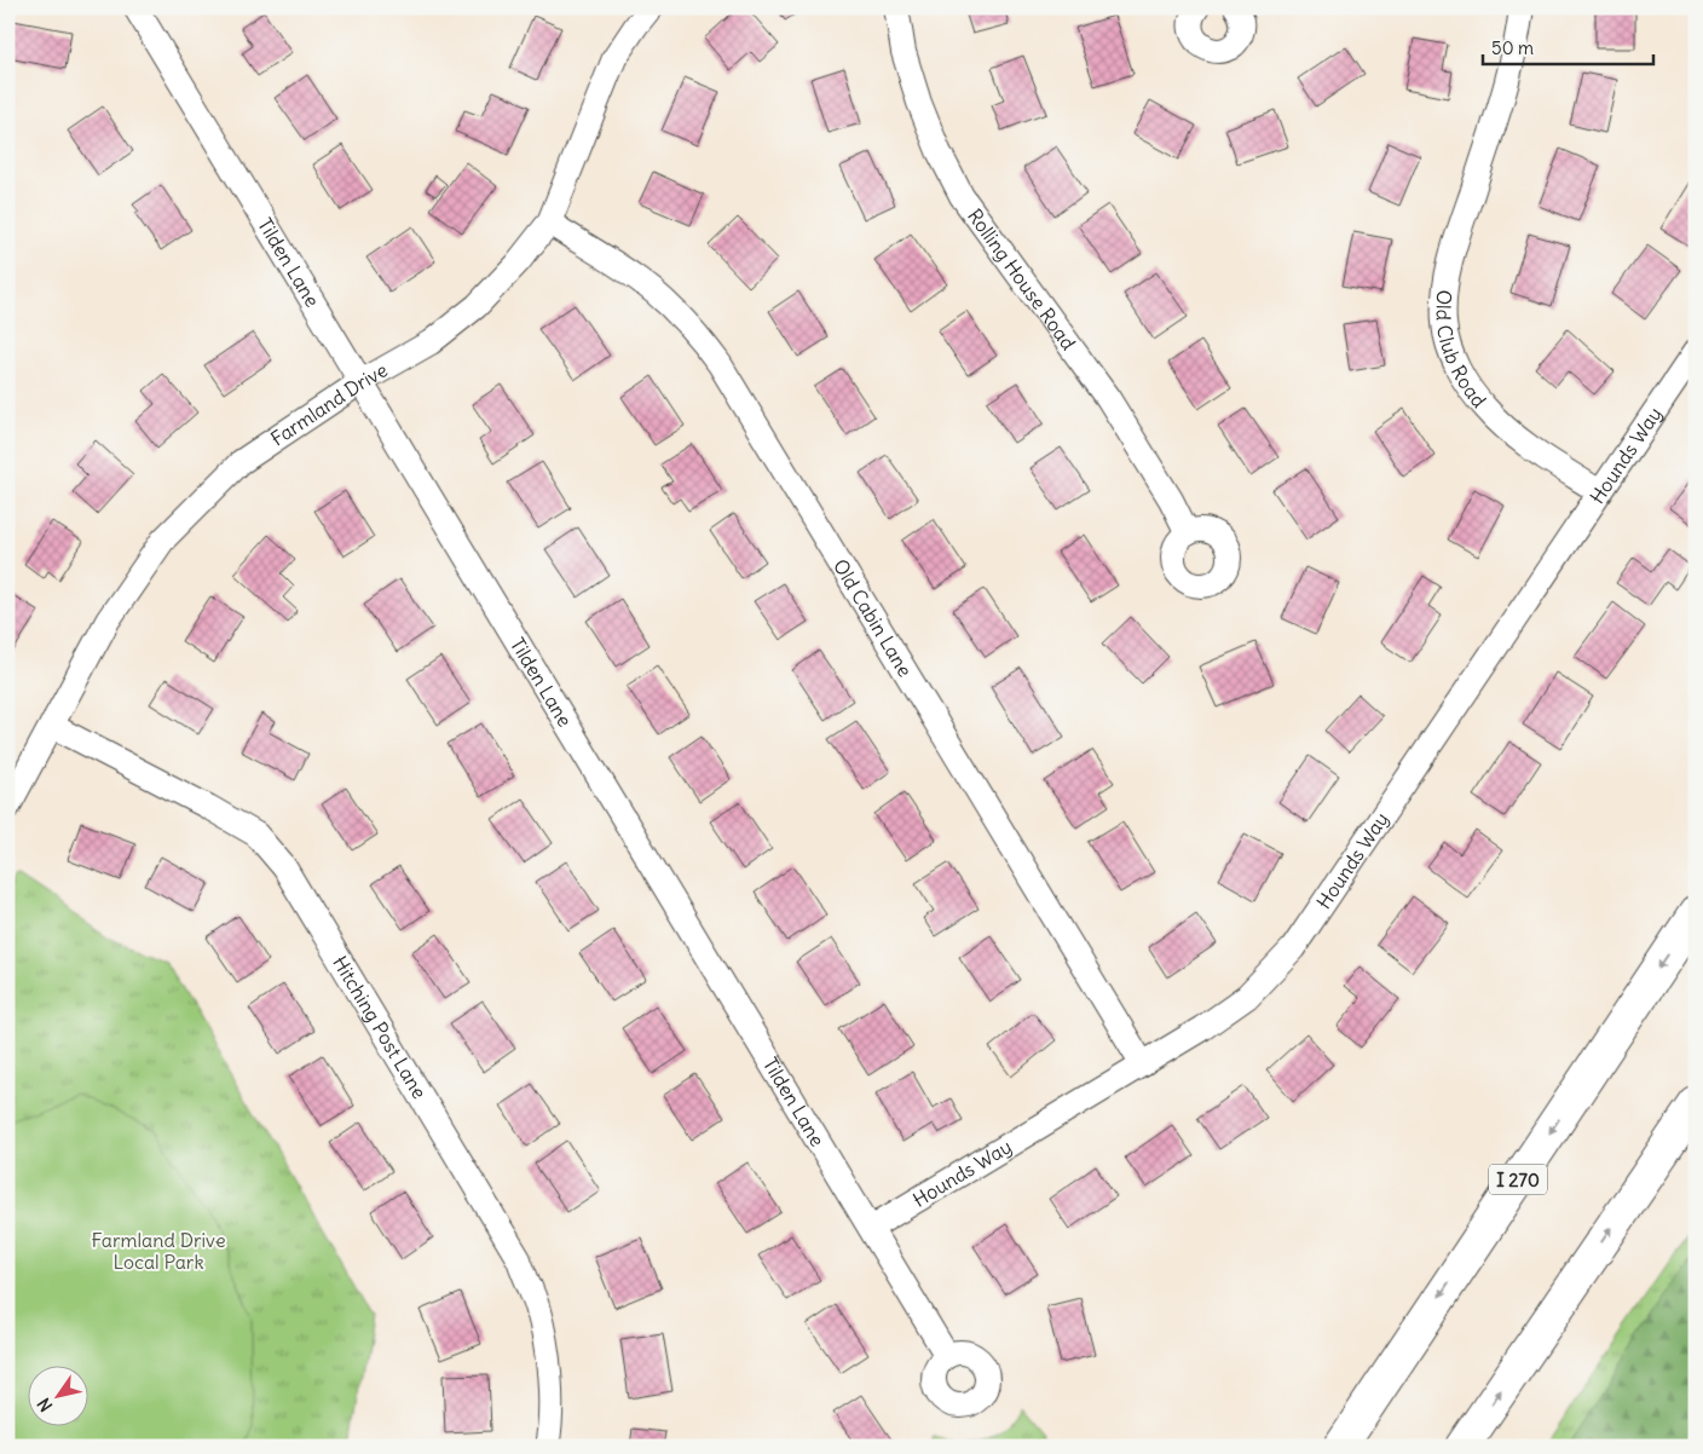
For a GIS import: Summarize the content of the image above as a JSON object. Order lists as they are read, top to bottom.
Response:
{
  "streets": {
    "highway": ["I 270"],
    "street": [
      "Tilden Lane",
      "Rolling House Road",
      "Old Club Road",
      "Farmland Drive",
      "Hounds Way",
      "Old Cabin Lane",
      "Hitching Post Lane"
    ]
  },
  "crossings": [
    ["Tilden Lane", "Farmland Drive"],
    ["Tilden Lane", "Hounds Way"],
    ["Old Club Road", "Hounds Way"],
    ["Farmland Drive", "Old Cabin Lane"],
    ["Farmland Drive", "Hitching Post Lane"],
    ["Hounds Way", "Old Cabin Lane"]
  ],
  "parks": ["Farmland Drive Local Park"],
  "scale_bar": "50 m",
  "north": "bottom left"
}
